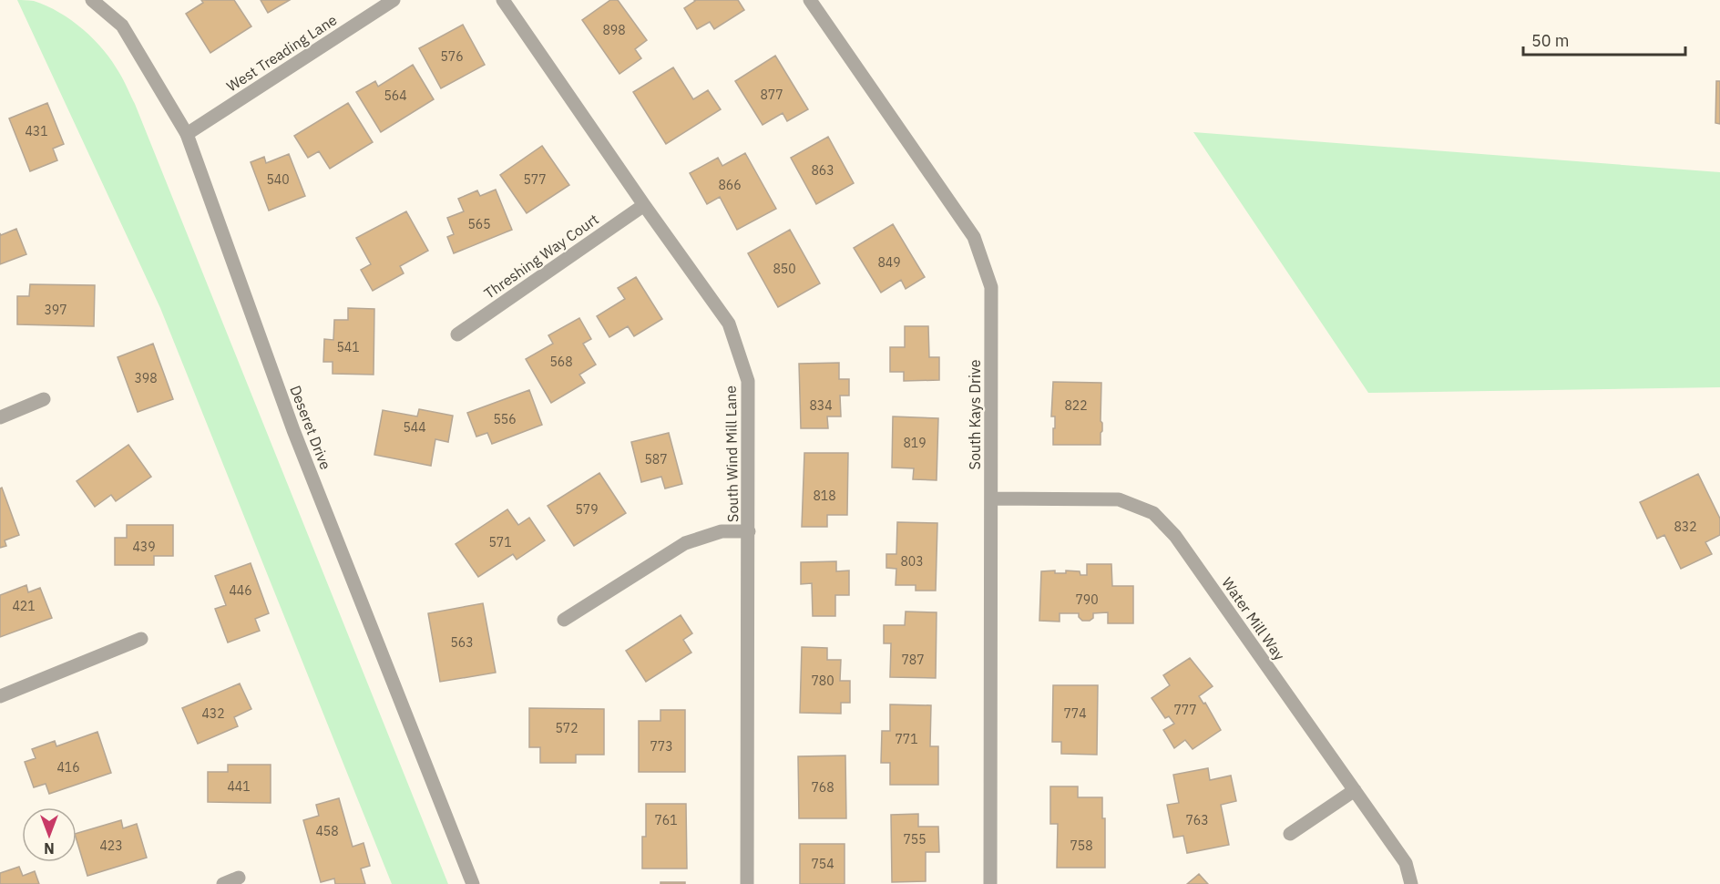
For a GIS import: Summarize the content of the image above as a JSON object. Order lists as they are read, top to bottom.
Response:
{
  "streets": {
    "street": [
      "West Treading Lane",
      "Threshing Way Court",
      "South Kays Drive",
      "Deseret Drive",
      "South Wind Mill Lane",
      "Water Mill Way"
    ]
  },
  "crossings": [
    ["West Treading Lane", "Deseret Drive"],
    ["Threshing Way Court", "South Wind Mill Lane"],
    ["South Kays Drive", "Water Mill Way"]
  ],
  "house_numbers": [
    "898",
    "576",
    "877",
    "564",
    "431",
    "863",
    "540",
    "577",
    "866",
    "565",
    "849",
    "850",
    "397",
    "541",
    "568",
    "398",
    "834",
    "822",
    "556",
    "544",
    "819",
    "587",
    "818",
    "579",
    "832",
    "571",
    "439",
    "803",
    "446",
    "790",
    "421",
    "563",
    "787",
    "780",
    "777",
    "432",
    "774",
    "572",
    "771",
    "773",
    "416",
    "441",
    "768",
    "761",
    "763",
    "458",
    "755",
    "423",
    "758",
    "754"
  ],
  "scale_bar": "50 m",
  "north": "bottom"
}
